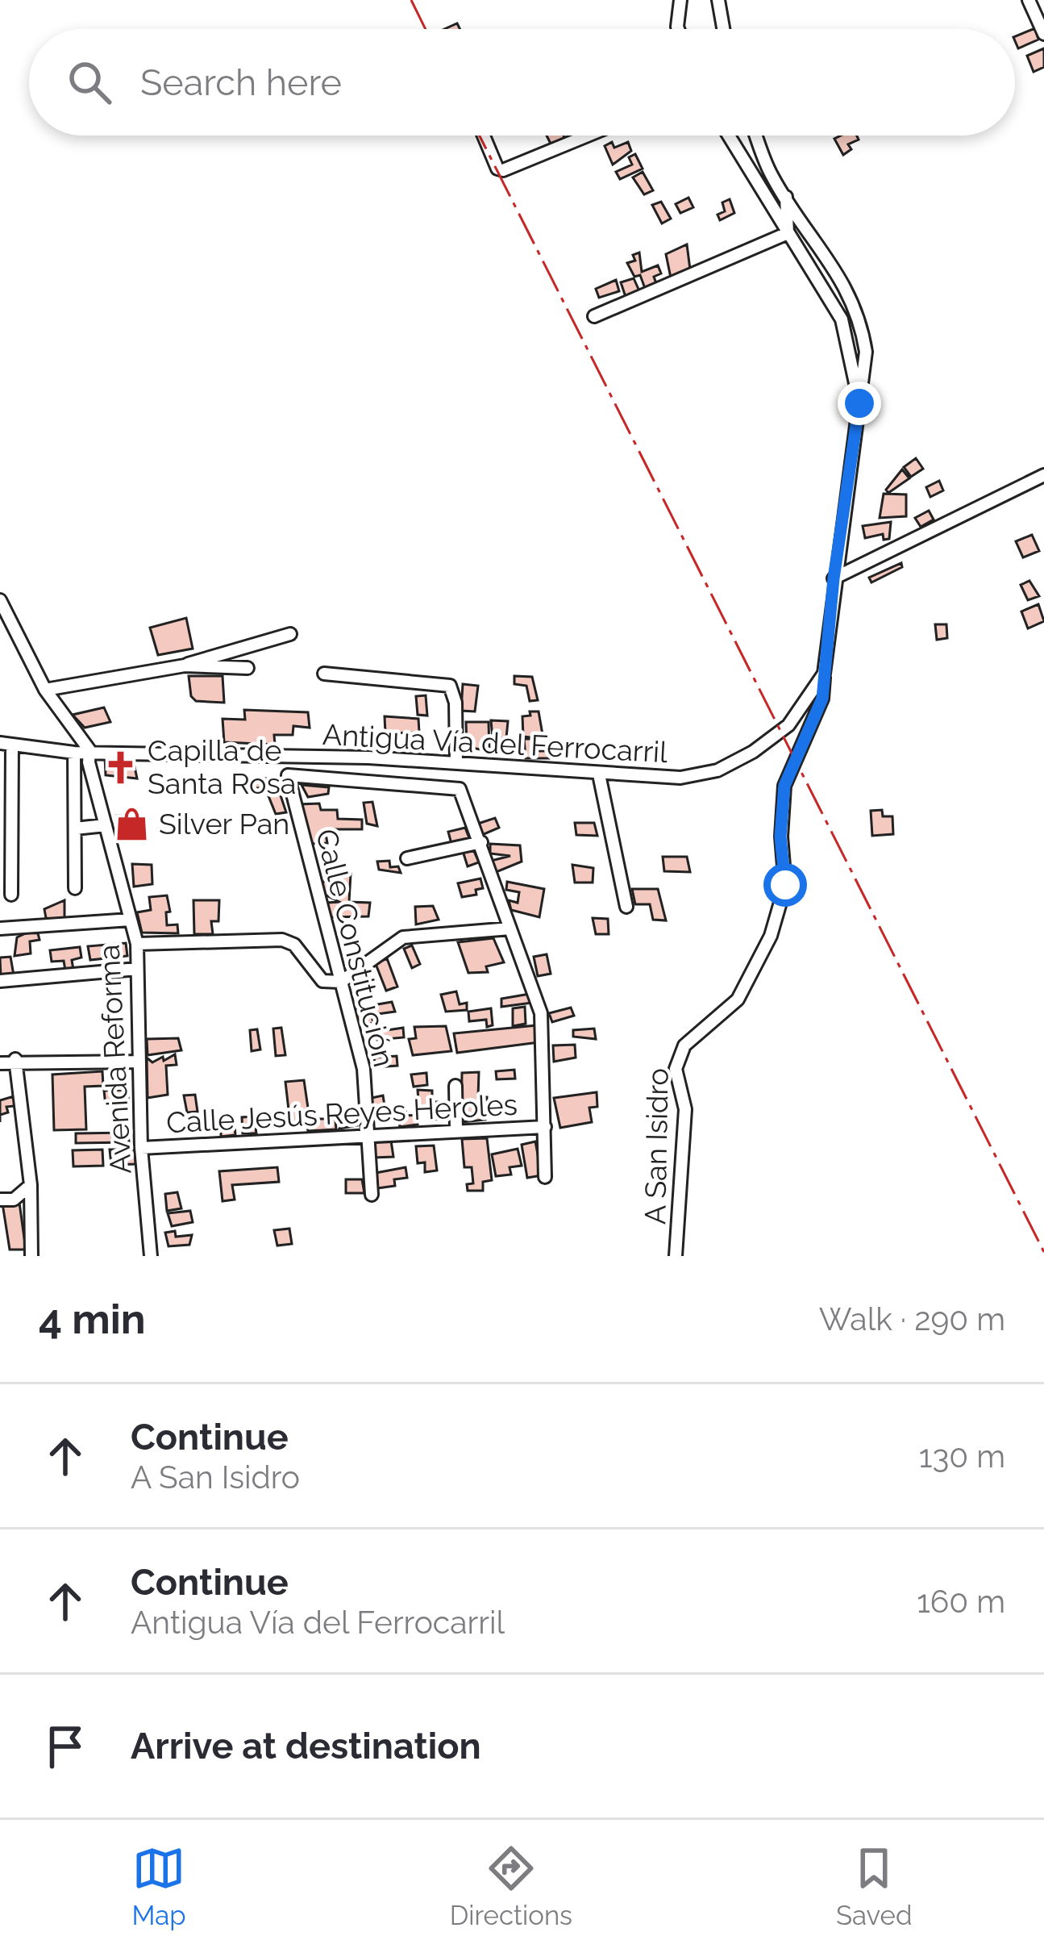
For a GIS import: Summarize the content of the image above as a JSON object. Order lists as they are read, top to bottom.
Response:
{
  "streets": {
    "street": [
      "Antigua Vía del Ferrocarril",
      "Calle Constitución",
      "Avenida Reforma",
      "Calle Jesús Reyes Heroles",
      "A San Isidro"
    ]
  },
  "crossings": [
    ["Antigua Vía del Ferrocarril", "Avenida Reforma"],
    ["Antigua Vía del Ferrocarril", "A San Isidro"],
    ["Calle Constitución", "Calle Jesús Reyes Heroles"],
    ["Avenida Reforma", "Calle Jesús Reyes Heroles"]
  ],
  "places": {
    "church": ["Capilla de Santa Rosa"],
    "shop": ["Silver Pan"]
  },
  "page": {
    "search": "Search here",
    "heading": ["4 min", "Walk · 290 m"],
    "list": [
      ["Continue", "A San Isidro", "130 m"],
      ["Continue", "Antigua Vía del Ferrocarril", "160 m"],
      "Arrive at destination"
    ],
    "nav": ["Map", "Directions", "Saved"]
  }
}
